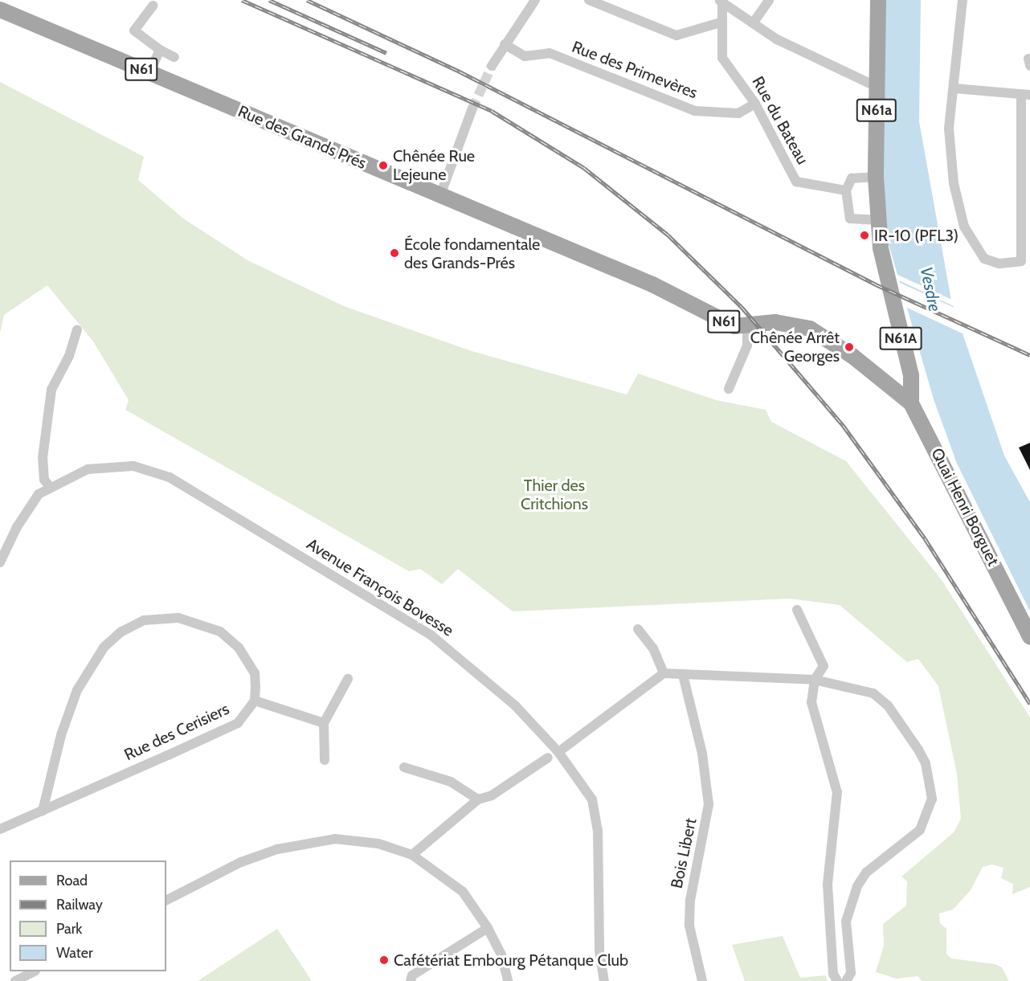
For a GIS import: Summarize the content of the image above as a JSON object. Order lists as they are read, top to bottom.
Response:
{
  "streets": {
    "main road": [
      "N61",
      "N61a",
      "Rue des Grands Prés",
      "N61A",
      "Quai Henri Borguet"
    ],
    "street": [
      "Rue des Primevères",
      "Rue du Bateau",
      "Avenue François Bovesse",
      "Rue des Cerisiers",
      "Bois Libert"
    ]
  },
  "crossings": [
    ["Rue des Primevères", "Rue du Bateau"],
    ["Rue des Grands Prés", "Quai Henri Borguet"]
  ],
  "water": ["Vesdre"],
  "parks": ["Thier des Critchions"],
  "places": [
    "Chênée Rue Lejeune",
    "IR-10 (PFL3)",
    "École fondamentale des Grands-Prés",
    "Chênée Arrêt Georges",
    "Cafétériat Embourg Pétanque Club"
  ],
  "legend": [
    "Road",
    "Railway",
    "Park",
    "Water"
  ]
}
